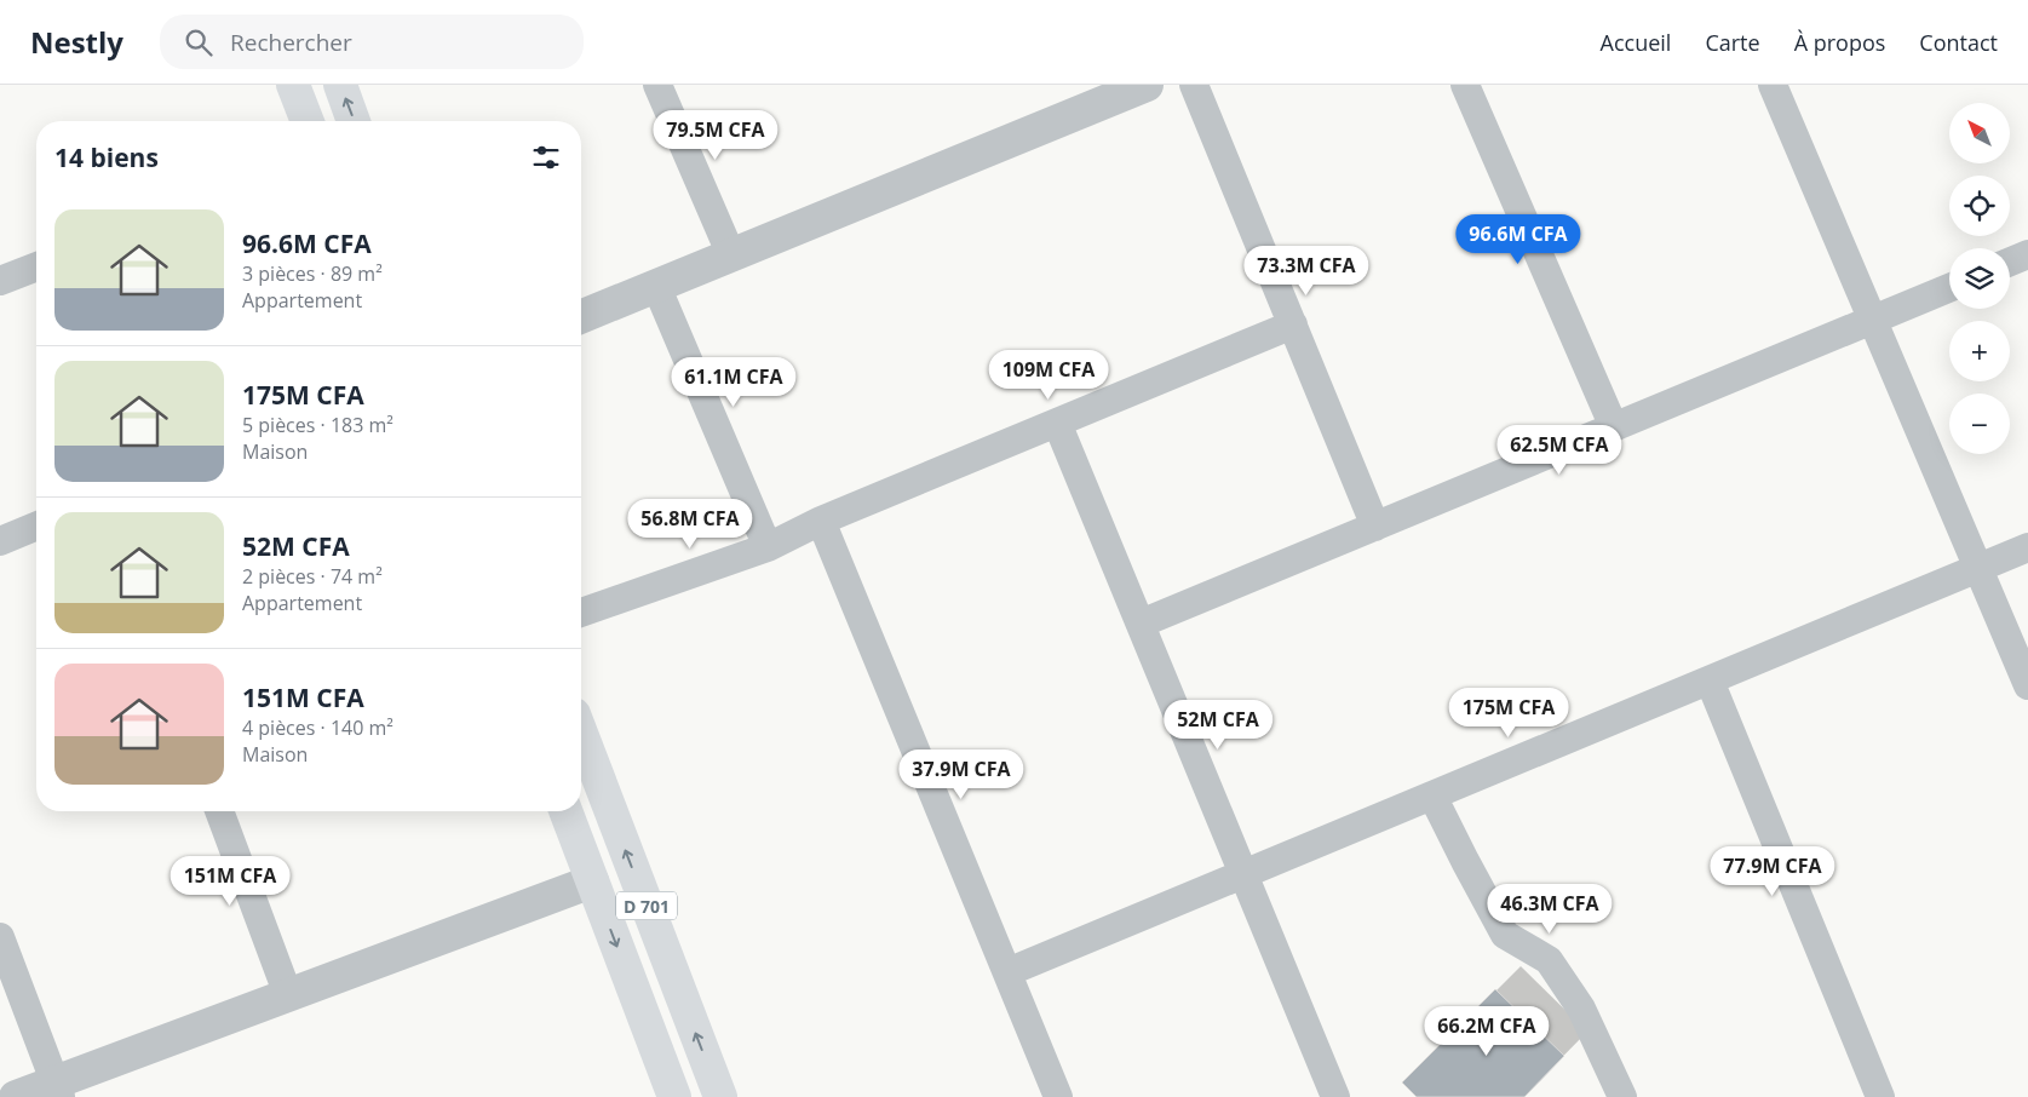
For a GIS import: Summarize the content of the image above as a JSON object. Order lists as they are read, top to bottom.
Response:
{
  "streets": {
    "main road": ["D 701"]
  },
  "north": "top left",
  "page": {
    "header": "Nestly",
    "search": "Rechercher",
    "nav": [
      "Accueil",
      "Carte",
      "À propos",
      "Contact"
    ],
    "map_buttons": ["+", "−"],
    "price": [
      "79.5M CFA",
      "96.6M CFA",
      "73.3M CFA",
      "109M CFA",
      "61.1M CFA",
      "62.5M CFA",
      "56.8M CFA",
      "175M CFA",
      "52M CFA",
      "37.9M CFA",
      "77.9M CFA",
      "151M CFA",
      "46.3M CFA",
      "66.2M CFA"
    ],
    "heading": "14 biens",
    "list": [
      {
        "name": "96.6M CFA",
        "note": "3 pièces · 89 m² · Appartement"
      },
      {
        "name": "175M CFA",
        "note": "5 pièces · 183 m² · Maison"
      },
      {
        "name": "52M CFA",
        "note": "2 pièces · 74 m² · Appartement"
      },
      {
        "name": "151M CFA",
        "note": "4 pièces · 140 m² · Maison"
      }
    ]
  }
}
